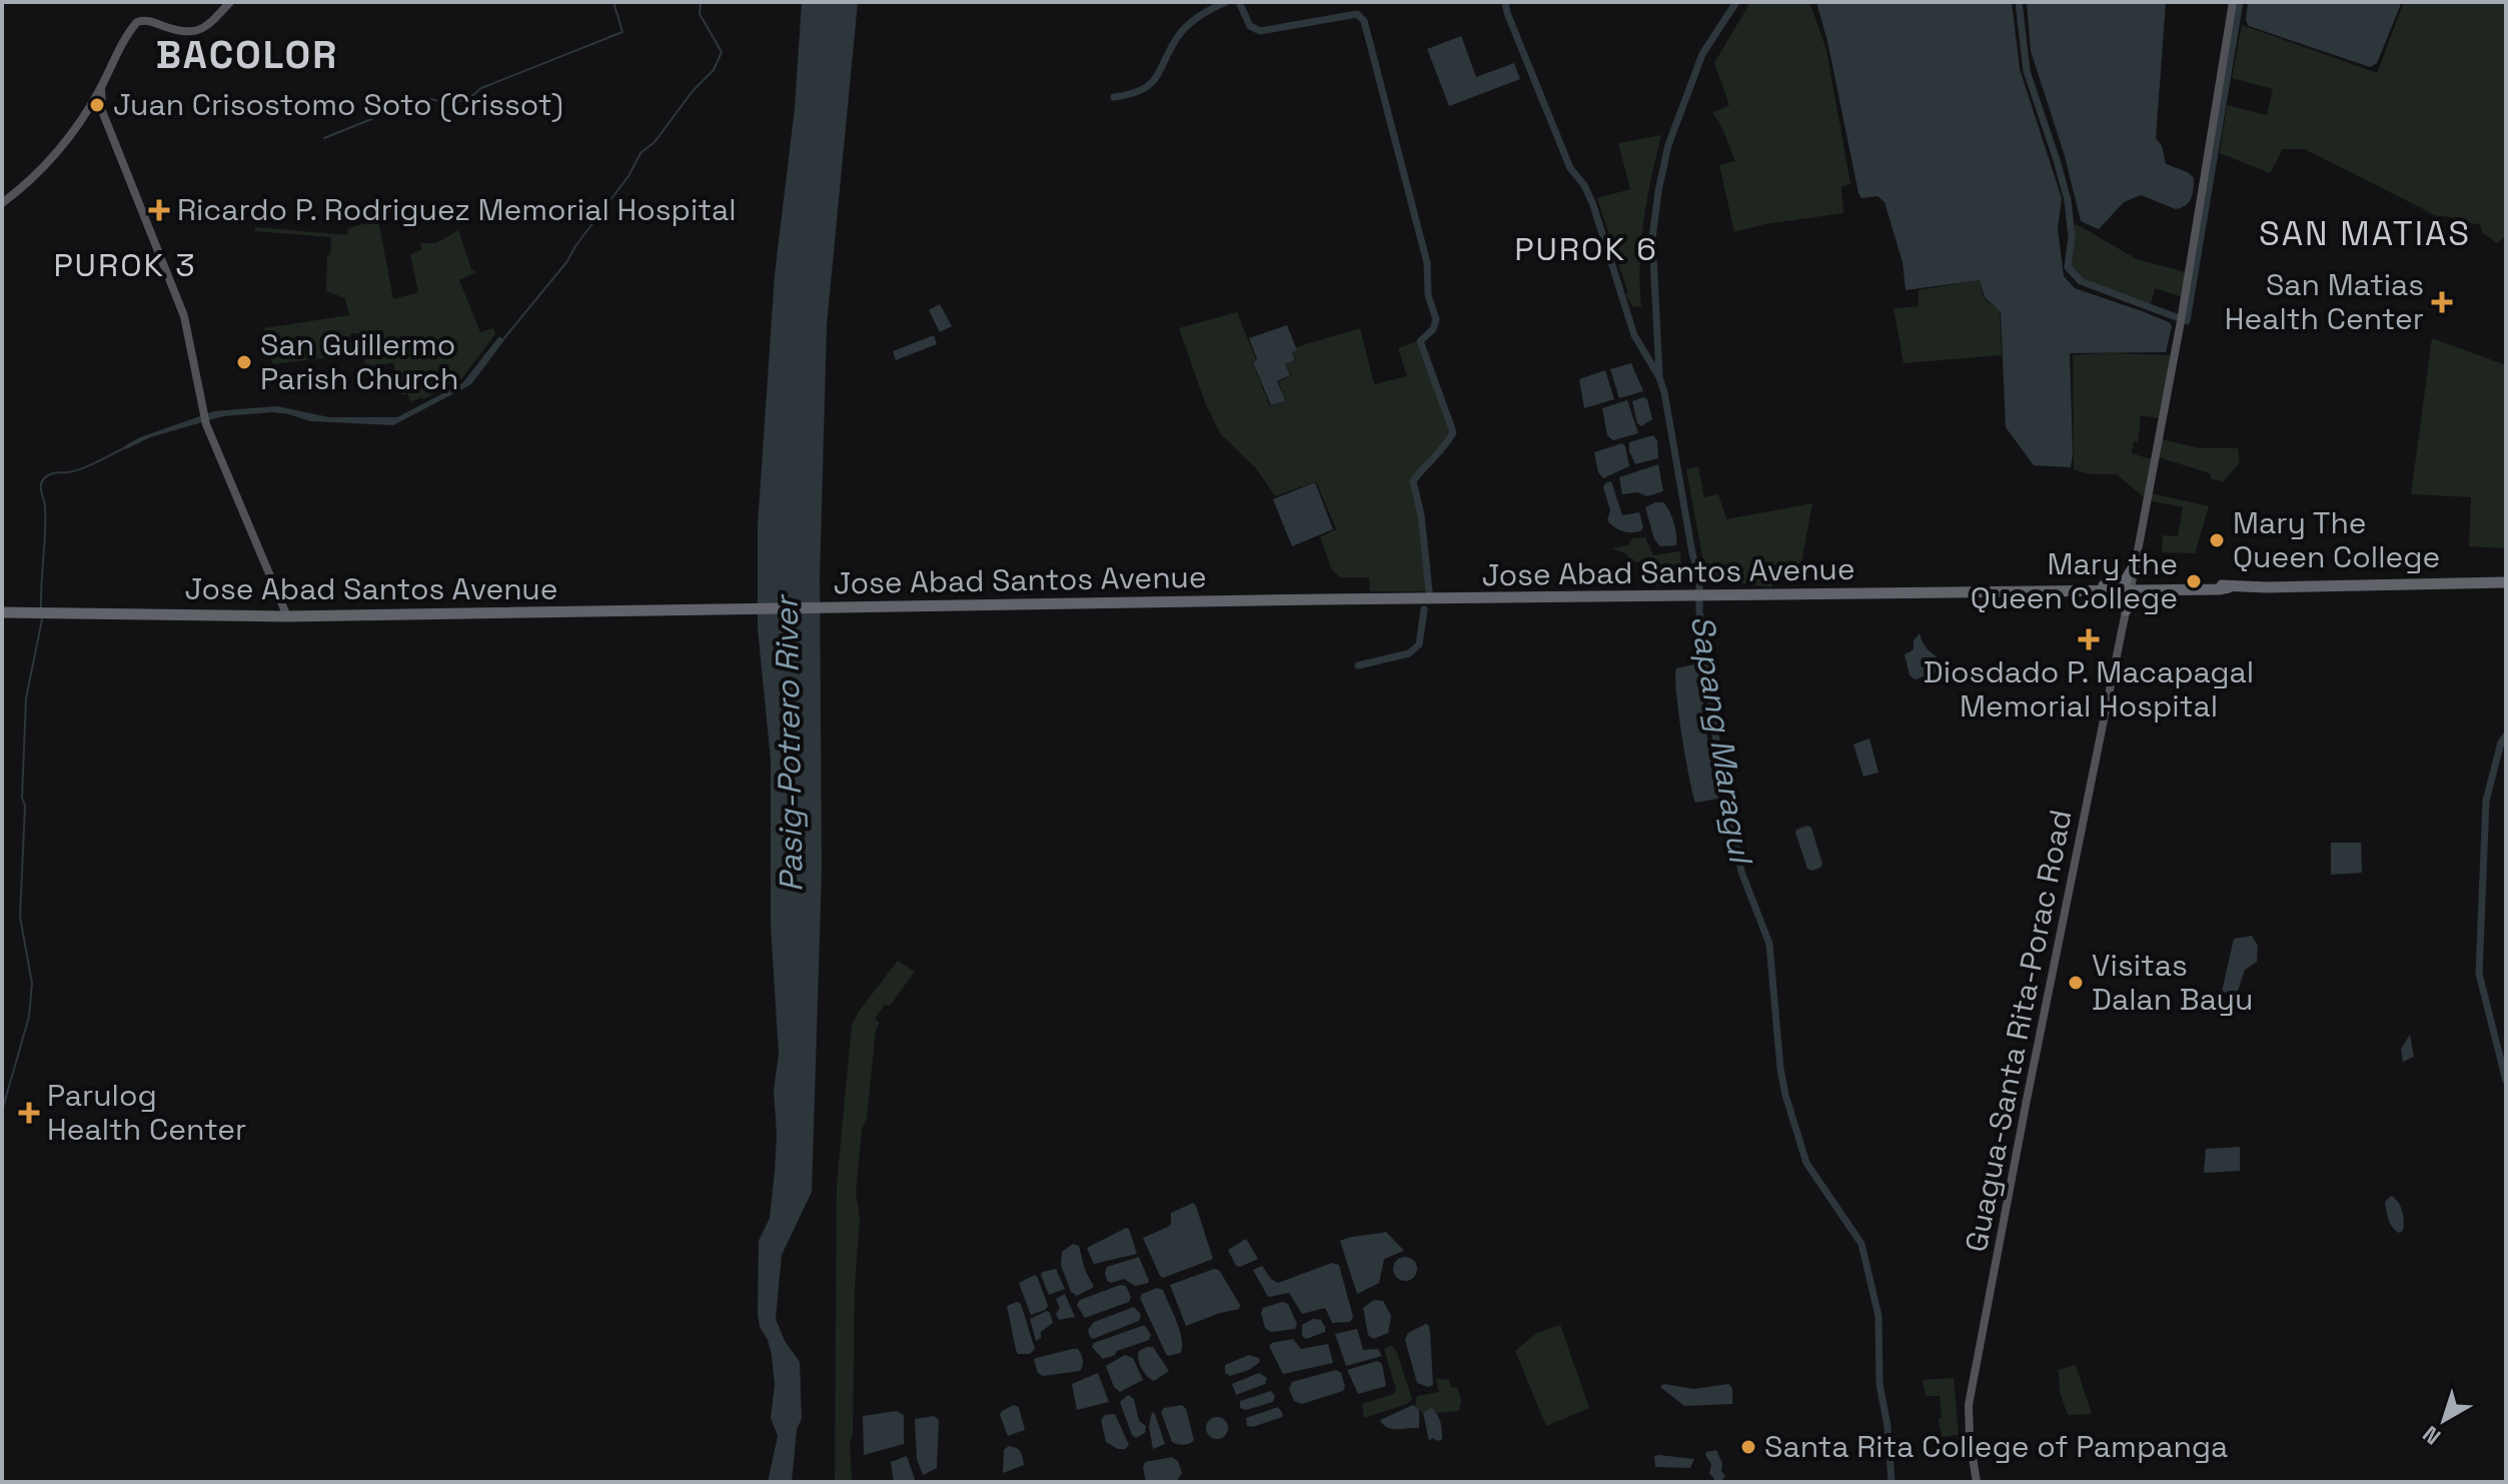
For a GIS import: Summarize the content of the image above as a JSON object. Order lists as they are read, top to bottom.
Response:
{
  "streets": {
    "highway": ["Jose Abad Santos Avenue"],
    "main road": ["Guagua-Santa Rita-Porac Road"]
  },
  "crossings": [
    ["Jose Abad Santos Avenue", "Guagua-Santa Rita-Porac Road"]
  ],
  "districts": [
    "BACOLOR",
    "SAN MATIAS",
    "PUROK 6",
    "PUROK 3"
  ],
  "water": ["Sapang Maragul", "Pasig-Potrero River"],
  "places": {
    "other": [
      "Juan Crisostomo Soto (Crissot)",
      "San Guillermo Parish Church",
      "Mary The Queen College",
      "Mary the Queen College",
      "Visitas Dalan Bayu",
      "Santa Rita College of Pampanga"
    ],
    "health": [
      "Ricardo P. Rodriguez Memorial Hospital",
      "San Matias Health Center",
      "Diosdado P. Macapagal Memorial Hospital",
      "Parulog Health Center"
    ]
  },
  "north": "bottom left"
}
